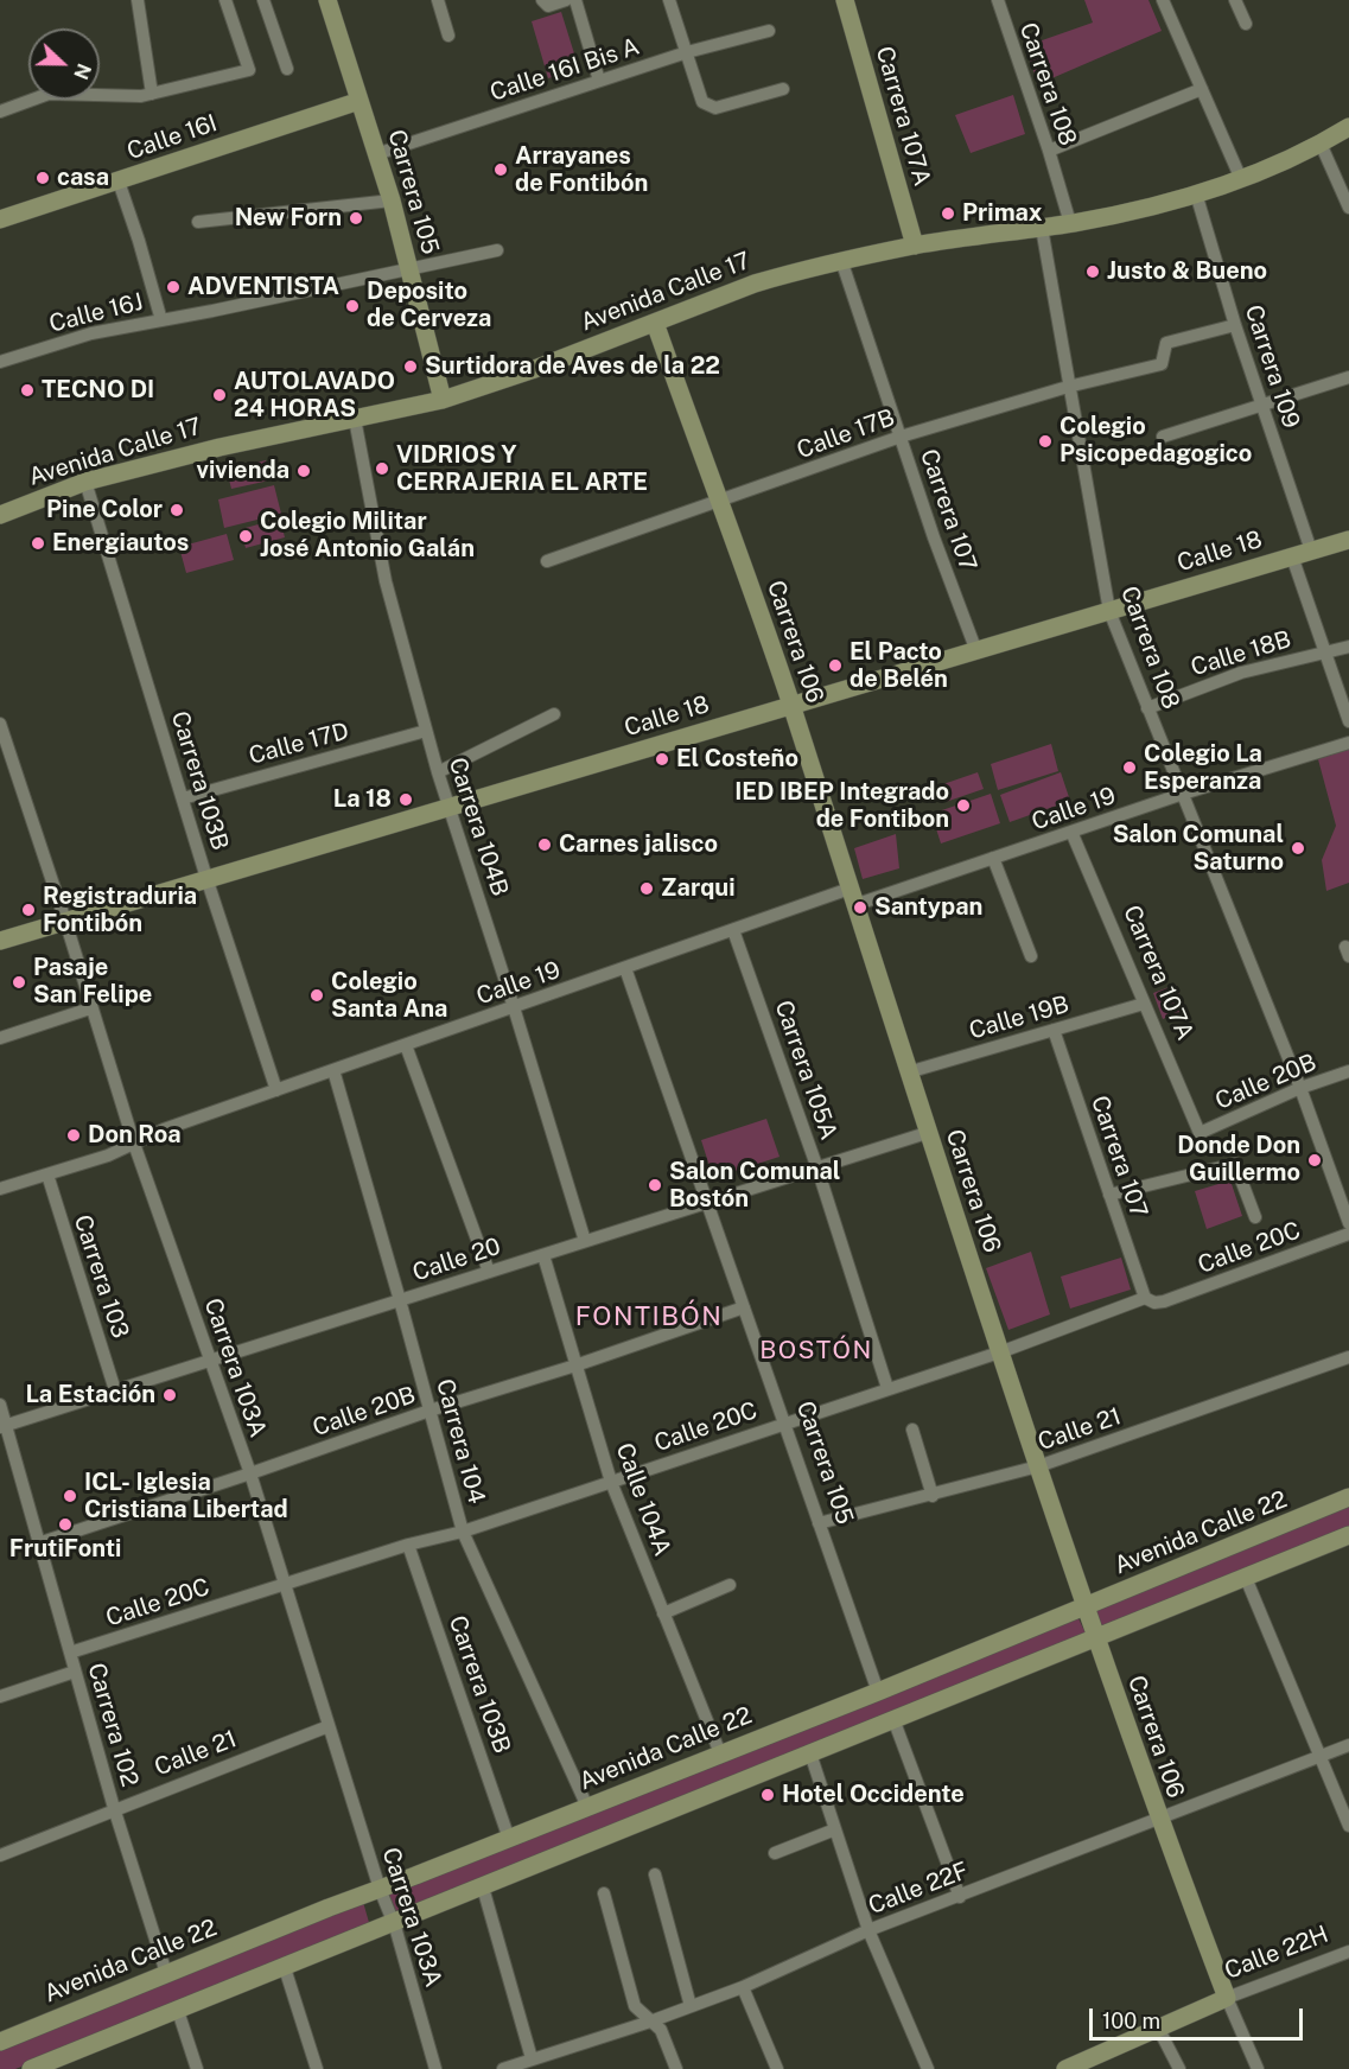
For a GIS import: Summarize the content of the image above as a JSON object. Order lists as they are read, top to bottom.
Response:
{
  "streets": {
    "street": [
      "Calle 16I Bis A",
      "Carrera 108",
      "Carrera 107A",
      "Calle 16I",
      "Carrera 105",
      "Avenida Calle 17",
      "Calle 16J",
      "Carrera 109",
      "Calle 17B",
      "Carrera 107",
      "Calle 18",
      "Carrera 106",
      "Calle 18B",
      "Calle 17D",
      "Carrera 103B",
      "Calle 19",
      "Carrera 104B",
      "Calle 19B",
      "Carrera 105A",
      "Calle 20B",
      "Calle 20C",
      "Calle 20",
      "Carrera 103",
      "Carrera 103A",
      "Calle 21",
      "Carrera 104",
      "Calle 104A",
      "Avenida Calle 22",
      "Carrera 102",
      "Calle 22F",
      "Calle 22H"
    ]
  },
  "crossings": [
    ["Calle 16I Bis A", "Carrera 105"],
    ["Carrera 108", "Avenida Calle 17"],
    ["Carrera 108", "Calle 17B"],
    ["Carrera 108", "Calle 18"],
    ["Carrera 108", "Calle 18B"],
    ["Carrera 108", "Calle 19"],
    ["Carrera 108", "Calle 20B"],
    ["Carrera 107A", "Avenida Calle 17"],
    ["Carrera 107A", "Calle 19"],
    ["Carrera 107A", "Calle 19B"],
    ["Carrera 107A", "Calle 20B"],
    ["Calle 16I", "Carrera 105"],
    ["Carrera 105", "Avenida Calle 17"],
    ["Carrera 105", "Calle 16J"],
    ["Carrera 105", "Calle 19"],
    ["Carrera 105", "Calle 20B"],
    ["Carrera 105", "Calle 20C"],
    ["Carrera 105", "Calle 20"],
    ["Carrera 105", "Calle 21"],
    ["Carrera 105", "Avenida Calle 22"],
    ["Avenida Calle 17", "Carrera 109"],
    ["Avenida Calle 17", "Carrera 107"],
    ["Avenida Calle 17", "Carrera 106"],
    ["Avenida Calle 17", "Carrera 103B"],
    ["Avenida Calle 17", "Carrera 104B"],
    ["Carrera 109", "Calle 17B"],
    ["Carrera 109", "Calle 18"],
    ["Calle 17B", "Carrera 107"],
    ["Calle 17B", "Carrera 106"],
    ["Carrera 107", "Calle 18"],
    ["Carrera 107", "Calle 19B"],
    ["Carrera 107", "Calle 20C"],
    ["Calle 18", "Carrera 106"],
    ["Calle 18", "Carrera 103B"],
    ["Calle 18", "Carrera 104B"],
    ["Calle 18", "Carrera 103A"],
    ["Carrera 106", "Calle 19"],
    ["Carrera 106", "Calle 19B"],
    ["Carrera 106", "Calle 20C"],
    ["Carrera 106", "Calle 20"],
    ["Carrera 106", "Calle 21"],
    ["Carrera 106", "Avenida Calle 22"],
    ["Carrera 106", "Calle 22F"],
    ["Carrera 106", "Calle 22H"],
    ["Calle 17D", "Carrera 103B"],
    ["Calle 17D", "Carrera 104B"],
    ["Carrera 103B", "Calle 19"],
    ["Carrera 103B", "Calle 20C"],
    ["Carrera 103B", "Avenida Calle 22"],
    ["Calle 19", "Carrera 104B"],
    ["Calle 19", "Carrera 105A"],
    ["Calle 19", "Carrera 103"],
    ["Calle 19", "Carrera 103A"],
    ["Calle 19", "Carrera 104"],
    ["Carrera 104B", "Calle 20"],
    ["Carrera 105A", "Calle 20C"],
    ["Carrera 105A", "Calle 20"],
    ["Calle 20B", "Carrera 103A"],
    ["Calle 20B", "Carrera 104"],
    ["Calle 20B", "Calle 104A"],
    ["Calle 20B", "Carrera 102"],
    ["Calle 20C", "Carrera 103A"],
    ["Calle 20C", "Carrera 104"],
    ["Calle 20C", "Calle 104A"],
    ["Calle 20C", "Carrera 102"],
    ["Calle 20", "Carrera 103"],
    ["Calle 20", "Carrera 103A"],
    ["Calle 20", "Carrera 104"],
    ["Calle 20", "Calle 104A"],
    ["Calle 20", "Carrera 102"],
    ["Carrera 103A", "Calle 21"],
    ["Carrera 103A", "Avenida Calle 22"],
    ["Calle 21", "Carrera 102"],
    ["Carrera 104", "Avenida Calle 22"],
    ["Calle 104A", "Avenida Calle 22"],
    ["Avenida Calle 22", "Carrera 102"]
  ],
  "districts": ["FONTIBÓN", "BOSTÓN"],
  "places": [
    "Arrayanes de Fontibón",
    "casa",
    "Primax",
    "New Forn",
    "Justo & Bueno",
    "ADVENTISTA",
    "Deposito de Cerveza",
    "Surtidora de Aves de la 22",
    "TECNO DI",
    "AUTOLAVADO 24 HORAS",
    "Colegio Psicopedagogico",
    "VIDRIOS Y CERRAJERIA EL ARTE",
    "vivienda",
    "Pine Color",
    "Colegio Militar José Antonio Galán",
    "Energiautos",
    "El Pacto de Belén",
    "El Costeño",
    "Colegio La Esperanza",
    "La 18",
    "IED IBEP Integrado de Fontibon",
    "Carnes jalisco",
    "Salon Comunal Saturno",
    "Zarqui",
    "Santypan",
    "Registraduria Fontibón",
    "Pasaje San Felipe",
    "Colegio Santa Ana",
    "Don Roa",
    "Donde Don Guillermo",
    "Salon Comunal Bostón",
    "La Estación",
    "ICL- Iglesia Cristiana Libertad",
    "FrutiFonti",
    "Hotel Occidente"
  ],
  "scale_bar": "100 m",
  "north": "right"
}
